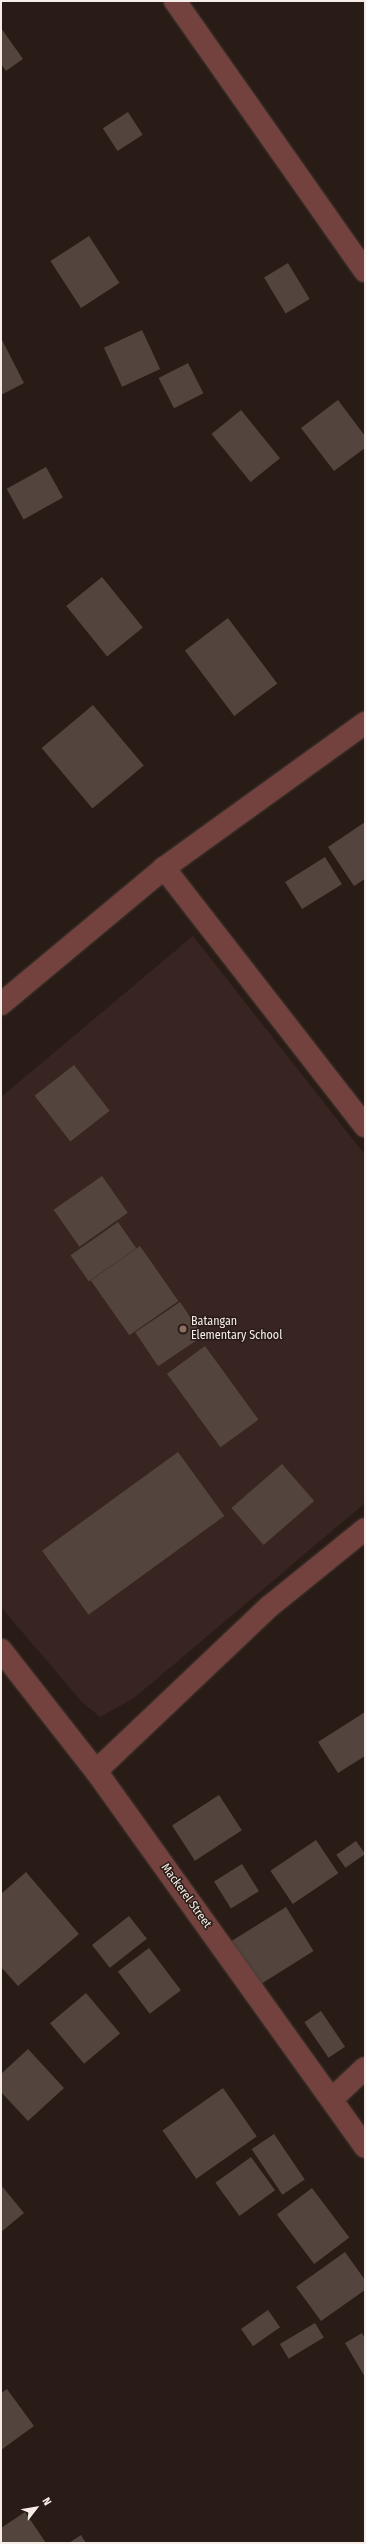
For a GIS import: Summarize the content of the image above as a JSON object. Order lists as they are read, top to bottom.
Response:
{
  "streets": {
    "street": ["Mackerel Street"]
  },
  "places": ["Batangan Elementary School"],
  "north": "top right"
}
